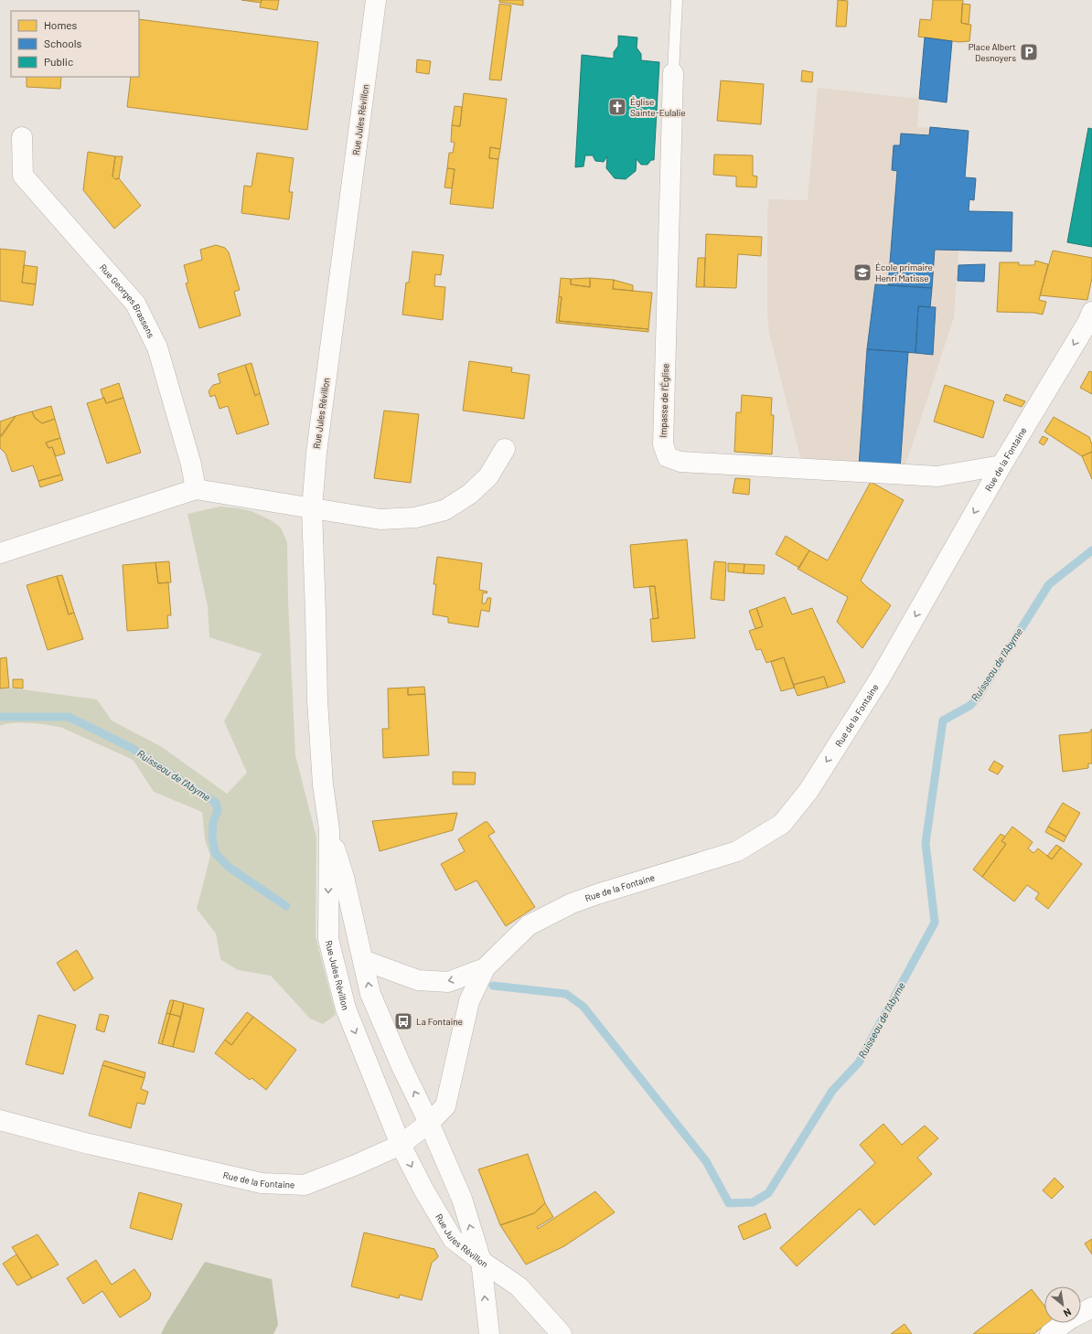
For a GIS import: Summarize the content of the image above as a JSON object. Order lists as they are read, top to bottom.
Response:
{
  "streets": {
    "street": [
      "Rue Jules Révillon",
      "Rue Georges Brassens",
      "Impasse de l'Église",
      "Rue de la Fontaine"
    ]
  },
  "crossings": [
    ["Rue Jules Révillon", "Rue de la Fontaine"],
    ["Impasse de l'Église", "Rue de la Fontaine"]
  ],
  "one_way": ["Rue de la Fontaine"],
  "water": ["Ruisseau de l'Abyme"],
  "places": {
    "parking": ["Place Albert Desnoyers"],
    "church": ["Église Sainte-Eulalie"],
    "school or university": ["École primaire Henri Matisse"],
    "bus stop": ["La Fontaine"]
  },
  "legend": ["Homes", "Schools", "Public"],
  "north": "bottom right"
}
